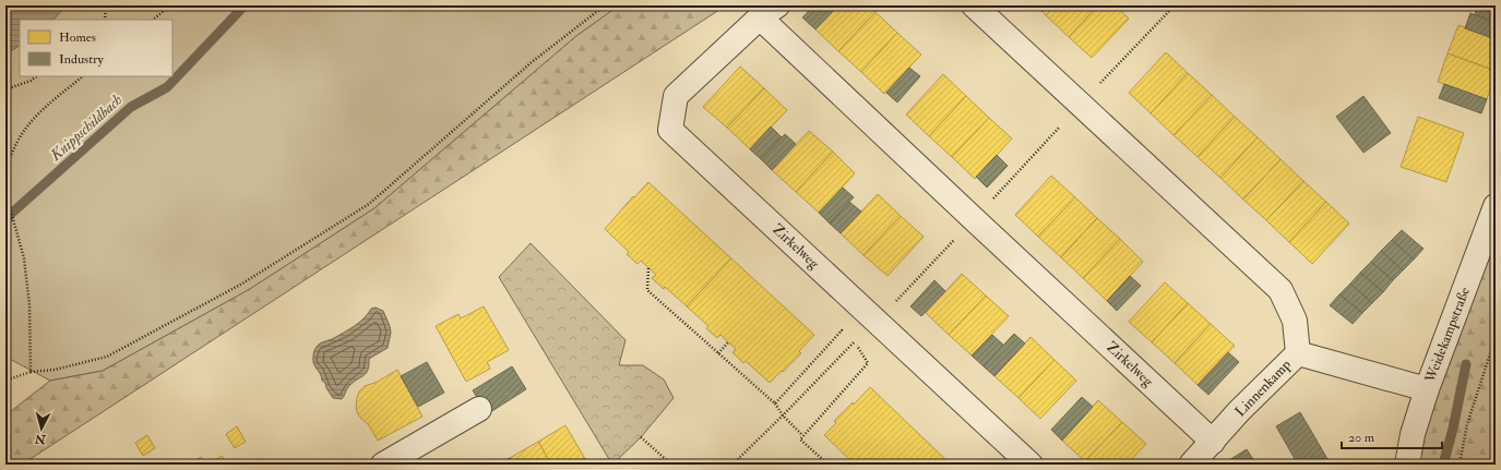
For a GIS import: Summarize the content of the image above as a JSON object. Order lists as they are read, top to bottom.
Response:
{
  "streets": {
    "street": ["Zirkelweg", "Weidekampstraße", "Linnenkamp"]
  },
  "crossings": [
    ["Zirkelweg", "Linnenkamp"],
    ["Weidekampstraße", "Linnenkamp"]
  ],
  "water": ["Knippschildbach"],
  "legend": ["Homes", "Industry"],
  "scale_bar": "20 m",
  "north": "bottom"
}
